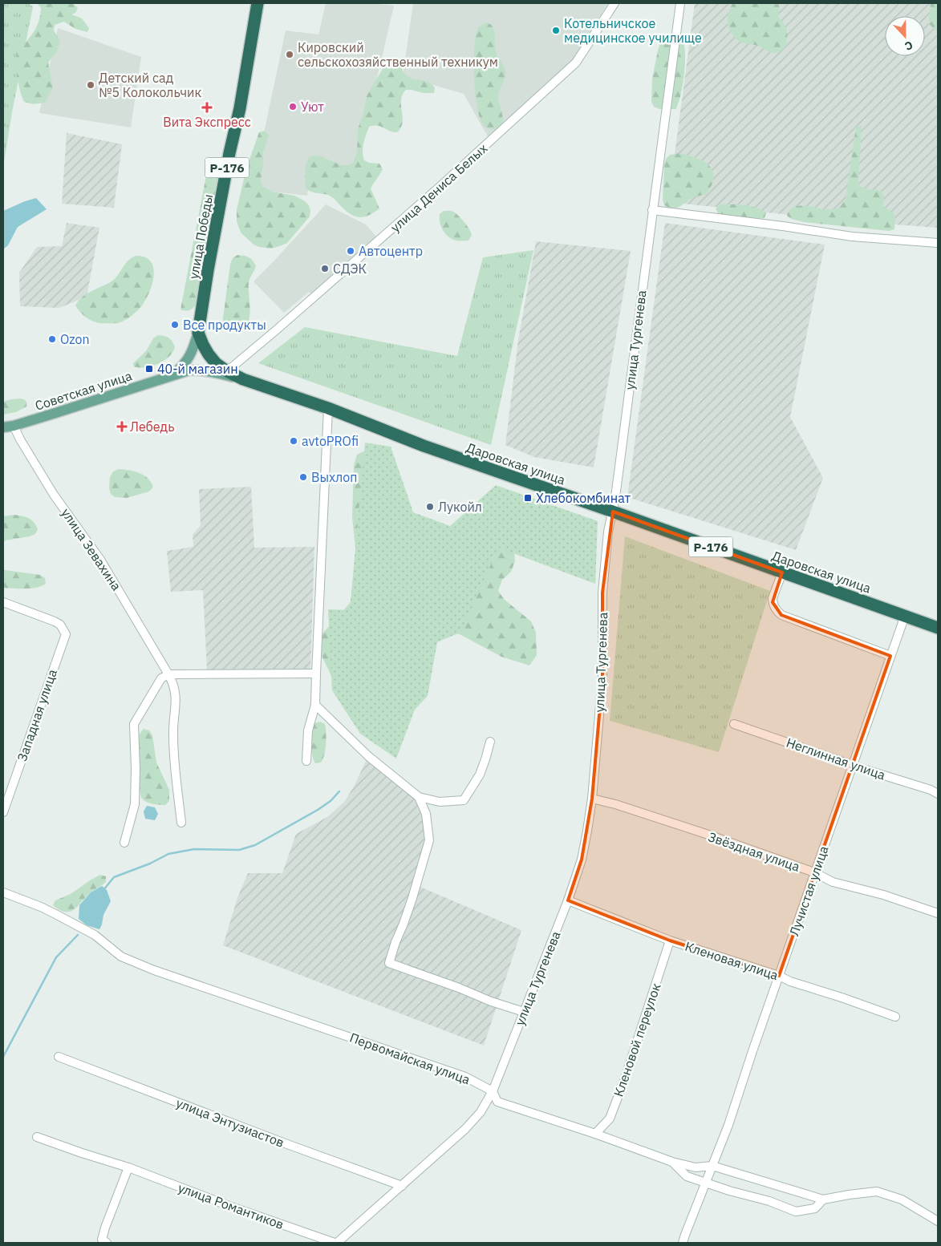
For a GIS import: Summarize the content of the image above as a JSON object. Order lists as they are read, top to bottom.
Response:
{
  "streets": {
    "highway": ["Р-176", "улица Победы", "Даровская улица"],
    "main road": ["Советская улица"],
    "street": [
      "улица Дениса Белых",
      "улица Тургенева",
      "улица Зевахина",
      "Западная улица",
      "Неглинная улица",
      "Звёздная улица",
      "Лучистая улица",
      "Кленовая улица",
      "Кленовой переулок",
      "Первомайская улица",
      "улица Энтузиастов",
      "улица Романтиков"
    ]
  },
  "crossings": [
    ["улица Дениса Белых", "Даровская улица"],
    ["улица Победы", "Советская улица"],
    ["улица Победы", "Даровская улица"],
    ["улица Тургенева", "Даровская улица"],
    ["улица Тургенева", "Звёздная улица"],
    ["улица Тургенева", "Кленовая улица"],
    ["улица Тургенева", "Первомайская улица"],
    ["улица Тургенева", "улица Энтузиастов"],
    ["улица Тургенева", "улица Романтиков"],
    ["Советская улица", "Даровская улица"],
    ["Советская улица", "улица Зевахина"],
    ["Даровская улица", "Лучистая улица"],
    ["Неглинная улица", "Лучистая улица"],
    ["Звёздная улица", "Лучистая улица"],
    ["Лучистая улица", "Кленовая улица"],
    ["Лучистая улица", "Первомайская улица"],
    ["Кленовая улица", "Кленовой переулок"],
    ["Кленовой переулок", "Первомайская улица"]
  ],
  "places": {
    "other": [
      "Котельничское медицинское училище",
      "Кировский сельскохозяйственный техникум",
      "Детский сад №5 Колокольчик",
      "Уют",
      "Автоцентр",
      "СДЭК",
      "Все продукты",
      "Ozon",
      "avtoPROfi",
      "Выхлоп",
      "Лукойл"
    ],
    "health": ["Вита Экспресс", "Лебедь"],
    "transit": ["40-й магазин", "Хлебокомбинат"]
  },
  "north": "bottom"
}
